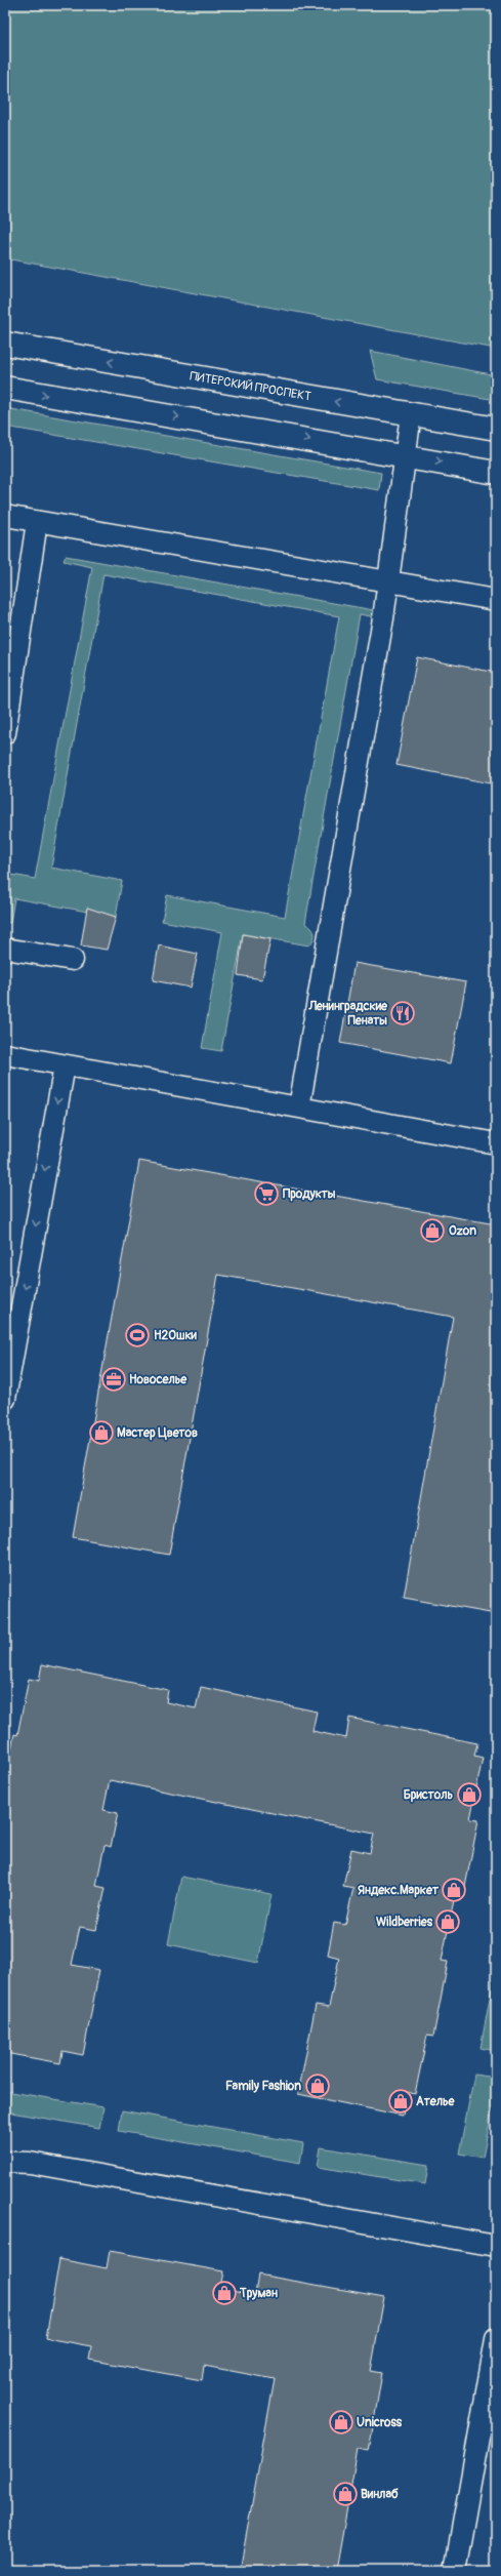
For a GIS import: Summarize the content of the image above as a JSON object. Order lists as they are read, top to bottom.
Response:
{
  "streets": {
    "street": ["ПИТЕРСКИЙ ПРОСПЕКТ"]
  },
  "places": {
    "restaurant": ["Ленинградские Пенаты"],
    "supermarket": ["Продукты"],
    "shop": [
      "Ozon",
      "Мастер Цветов",
      "Бристоль",
      "Яндекс.Маркет",
      "Wildberries",
      "Family Fashion",
      "Ателье",
      "Труман",
      "Unicross",
      "Винлаб"
    ],
    "sports": ["H2Oшки"],
    "office": ["Новоселье"]
  }
}
